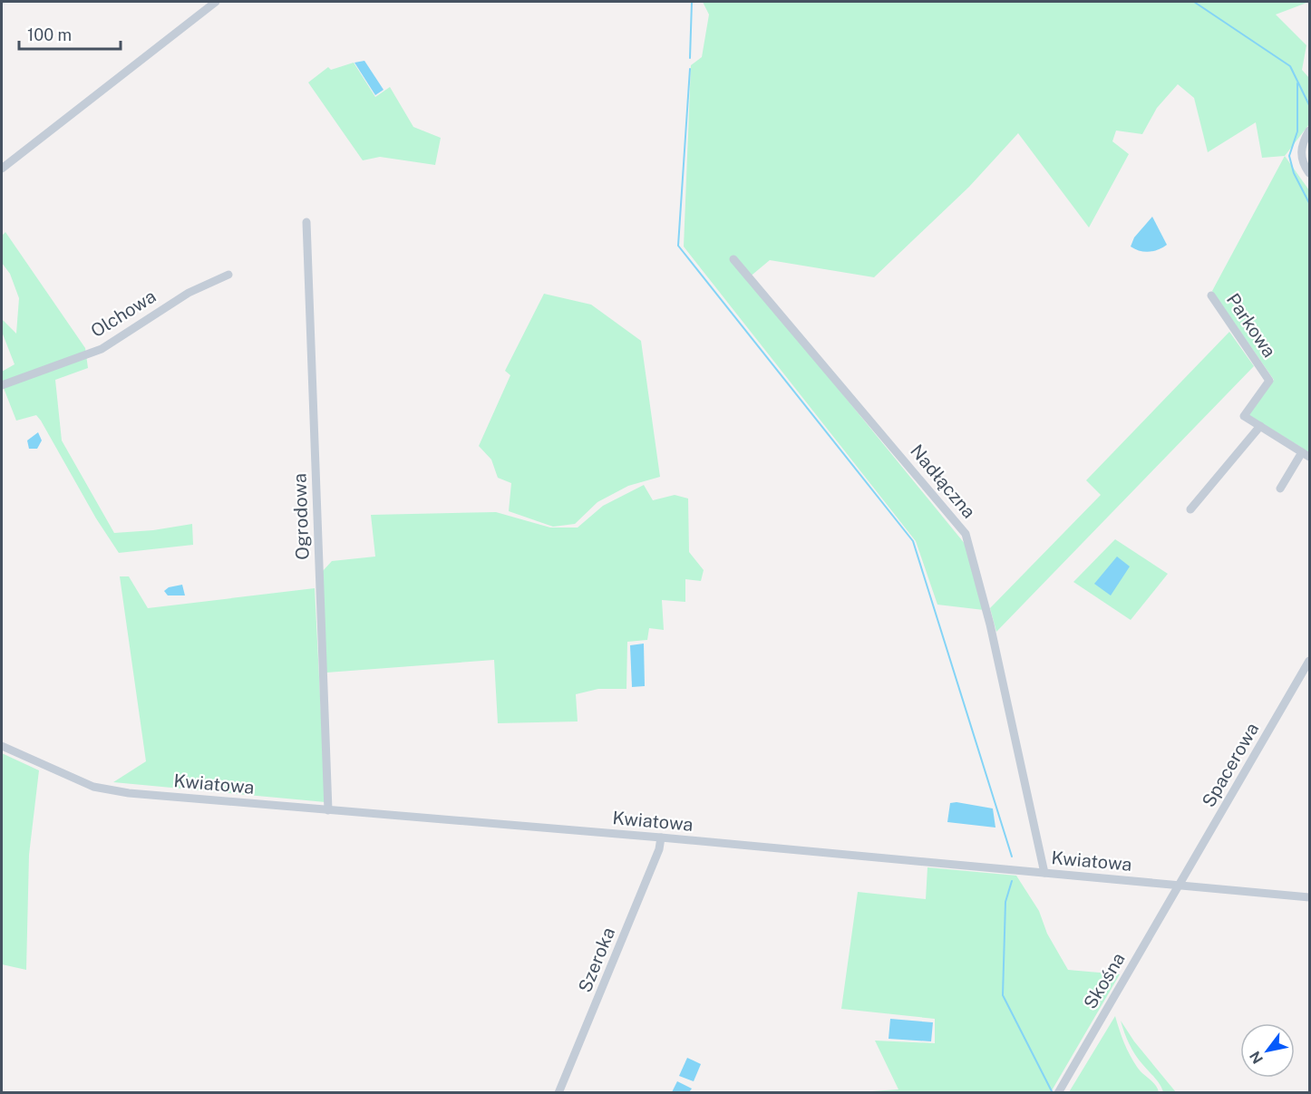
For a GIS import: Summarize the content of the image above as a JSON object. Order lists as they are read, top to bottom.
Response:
{
  "streets": {
    "street": [
      "Olchowa",
      "Parkowa",
      "Nadłączna",
      "Ogrodowa",
      "Spacerowa",
      "Kwiatowa",
      "Szeroka",
      "Skośna"
    ]
  },
  "crossings": [
    ["Nadłączna", "Kwiatowa"],
    ["Ogrodowa", "Kwiatowa"],
    ["Spacerowa", "Kwiatowa"],
    ["Spacerowa", "Skośna"],
    ["Kwiatowa", "Szeroka"],
    ["Kwiatowa", "Skośna"]
  ],
  "scale_bar": "100 m",
  "north": "bottom left"
}
